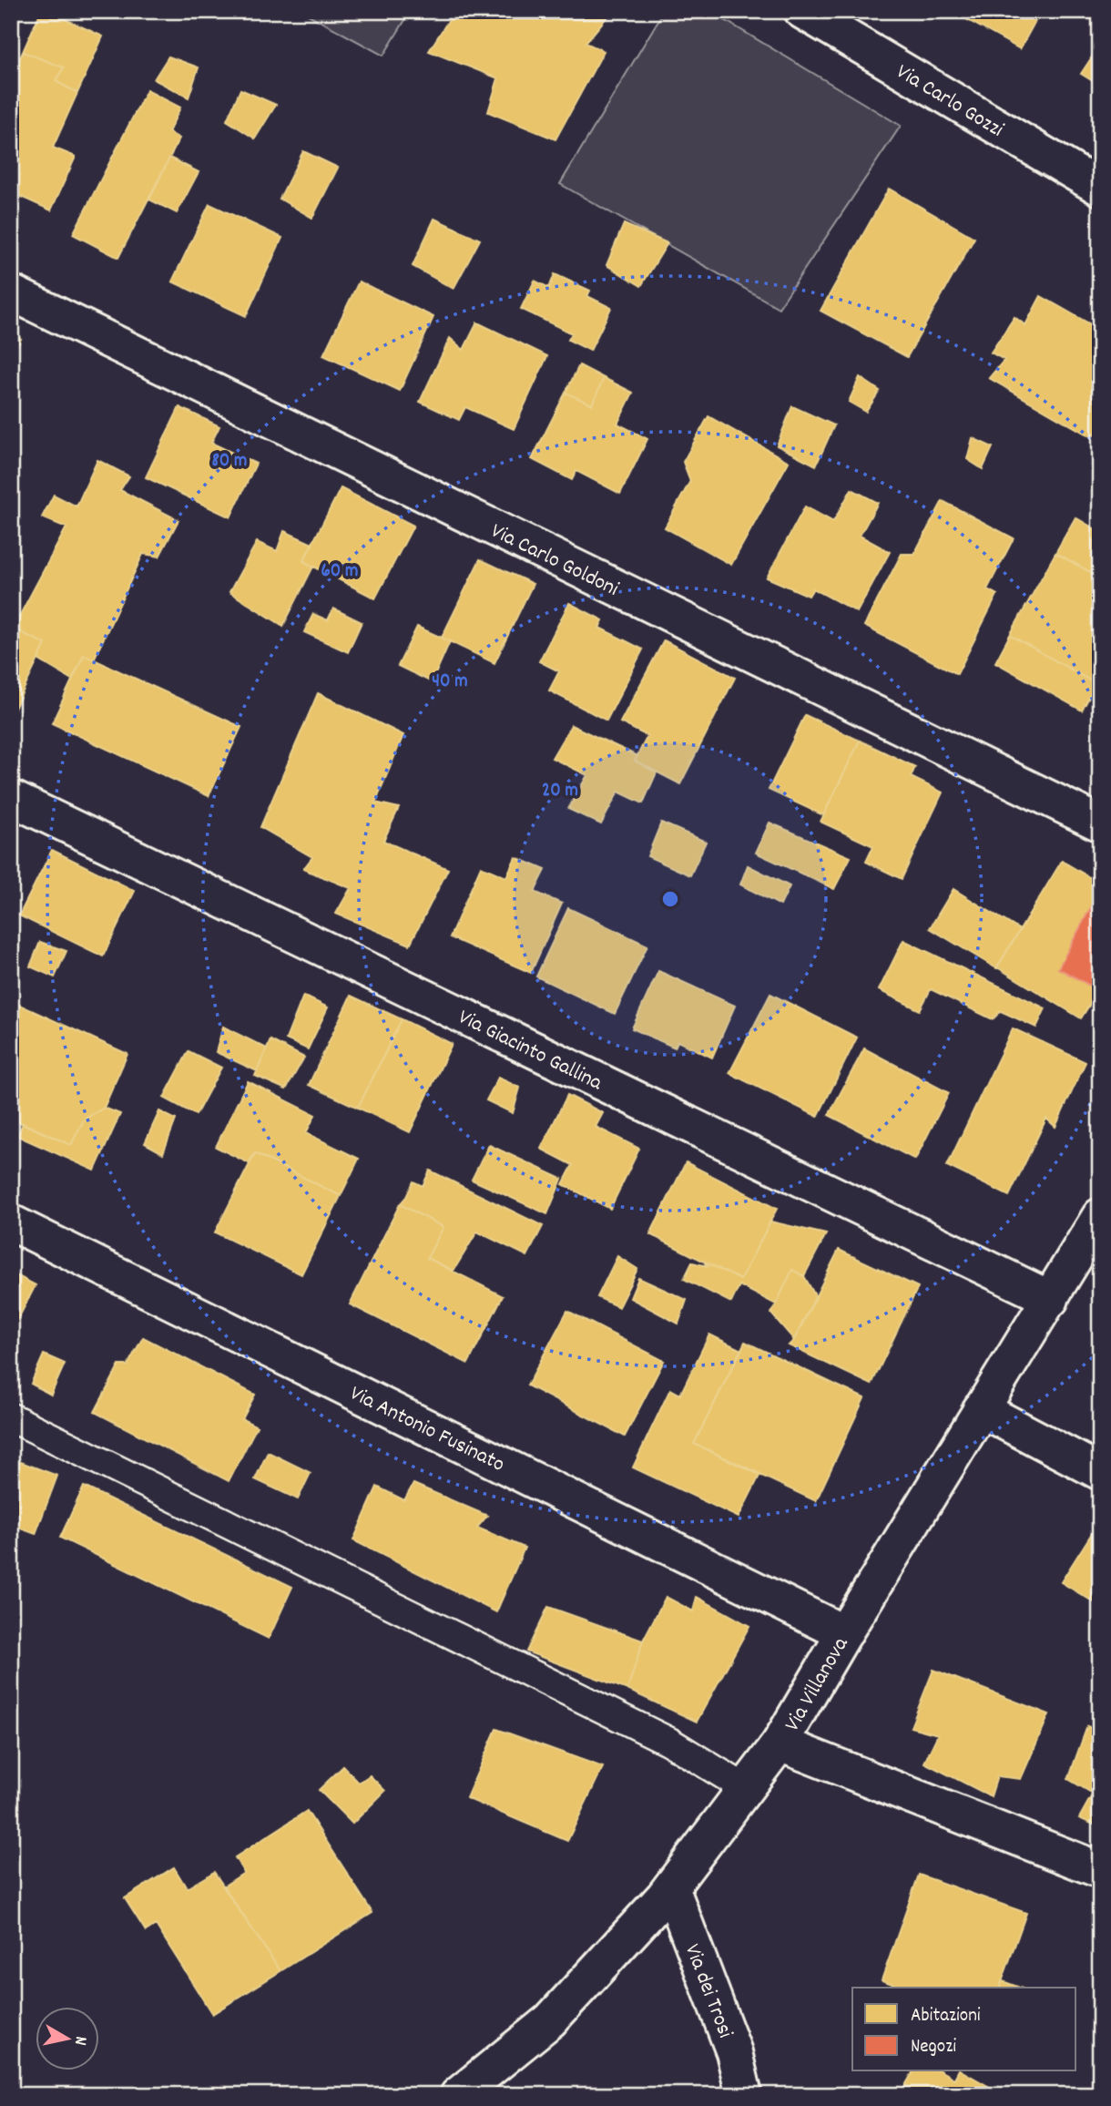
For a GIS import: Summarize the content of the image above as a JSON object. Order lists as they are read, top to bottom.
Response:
{
  "streets": {
    "street": [
      "Via Carlo Gozzi",
      "Via Carlo Goldoni",
      "Via Giacinto Gallina",
      "Via Antonio Fusinato",
      "Via Villanova",
      "Via dei Trosi"
    ]
  },
  "crossings": [
    ["Via Giacinto Gallina", "Via Villanova"],
    ["Via Antonio Fusinato", "Via Villanova"],
    ["Via Villanova", "Via dei Trosi"]
  ],
  "legend": ["Abitazioni", "Negozi"],
  "north": "right",
  "rings": [
    "80 m",
    "60 m",
    "40 m",
    "20 m"
  ]
}
